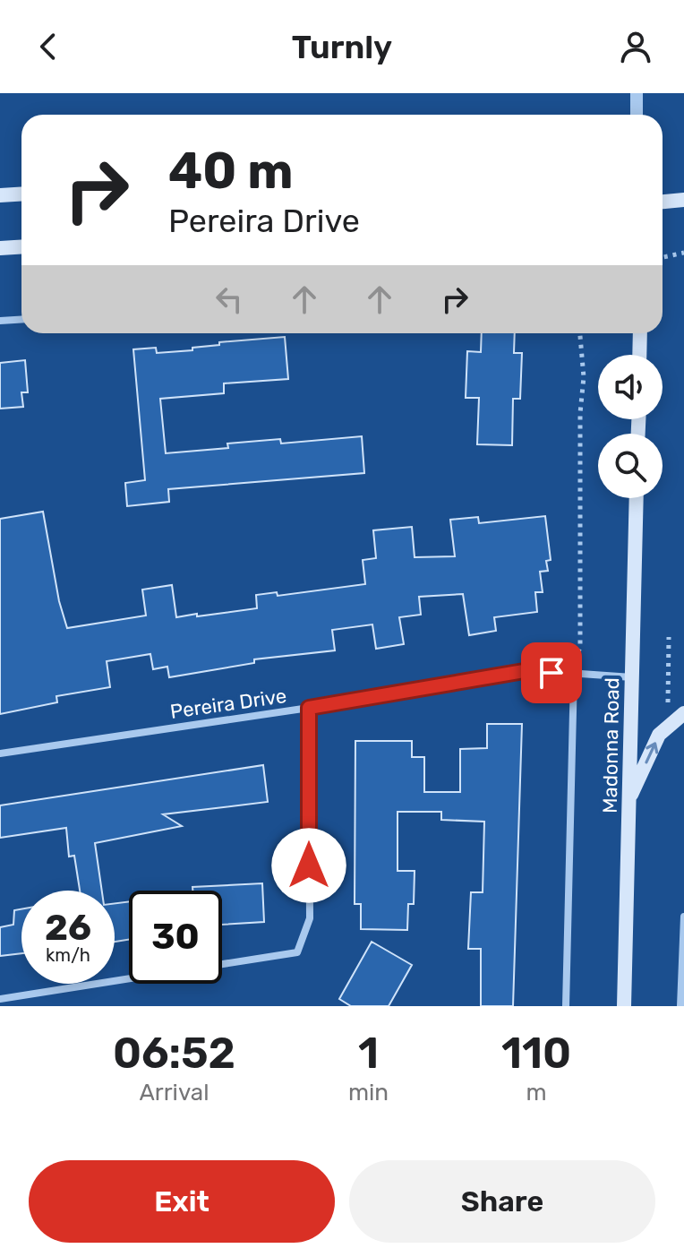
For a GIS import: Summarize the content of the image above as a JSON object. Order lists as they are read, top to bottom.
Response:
{
  "streets": {
    "main road": ["Madonna Road"],
    "street": ["Pereira Drive"]
  },
  "crossings": [
    ["Pereira Drive", "Madonna Road"]
  ],
  "page": {
    "header": "Turnly",
    "turn": ["40 m", "Pereira Drive"],
    "speed": "26 km/h",
    "limit": "30",
    "eta": [
      "06:52",
      "Arrival",
      "1",
      "min",
      "110",
      "m"
    ],
    "buttons": ["Exit", "Share"]
  }
}
